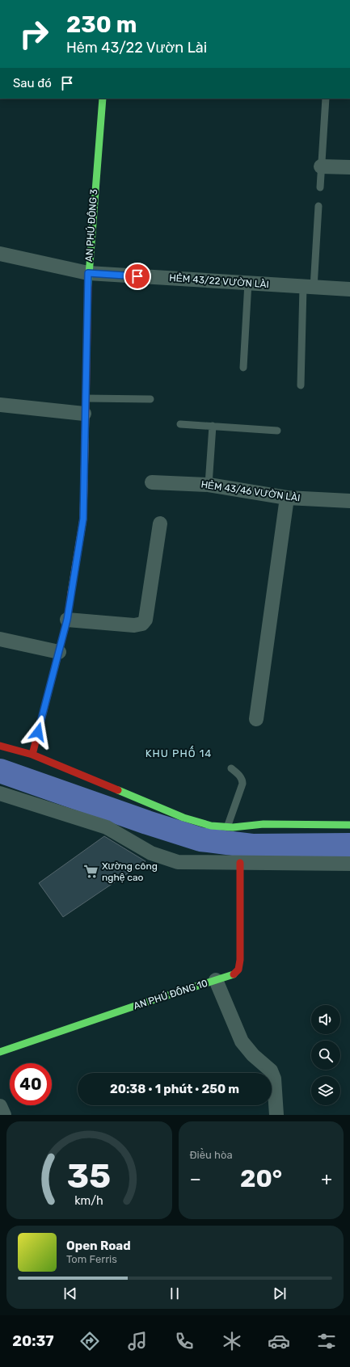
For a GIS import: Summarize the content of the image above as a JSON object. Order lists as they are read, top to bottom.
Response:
{
  "streets": {
    "street": [
      "AN PHÚ ĐÔNG 3",
      "HẺM 43/22 VƯỜN LÀI",
      "HẺM 43/46 VƯỜN LÀI",
      "AN PHÚ ĐÔNG 10"
    ]
  },
  "crossings": [
    ["AN PHÚ ĐÔNG 3", "HẺM 43/22 VƯỜN LÀI"]
  ],
  "districts": ["KHU PHỐ 14"],
  "places": {
    "supermarket": ["Xường công nghệ cao"]
  },
  "page": {
    "turn": ["230 m", "Hẻm 43/22 Vườn Lài"],
    "then": "Sau đó",
    "limit": "40",
    "trip": "20:38 · 1 phút · 250 m",
    "tile": "Điều hòa",
    "heat": ["−", "20°", "+"],
    "song": ["Open Road", "Tom Ferris"],
    "tabs": "20:37",
    "gauge": ["35", "km/h"]
  }
}
